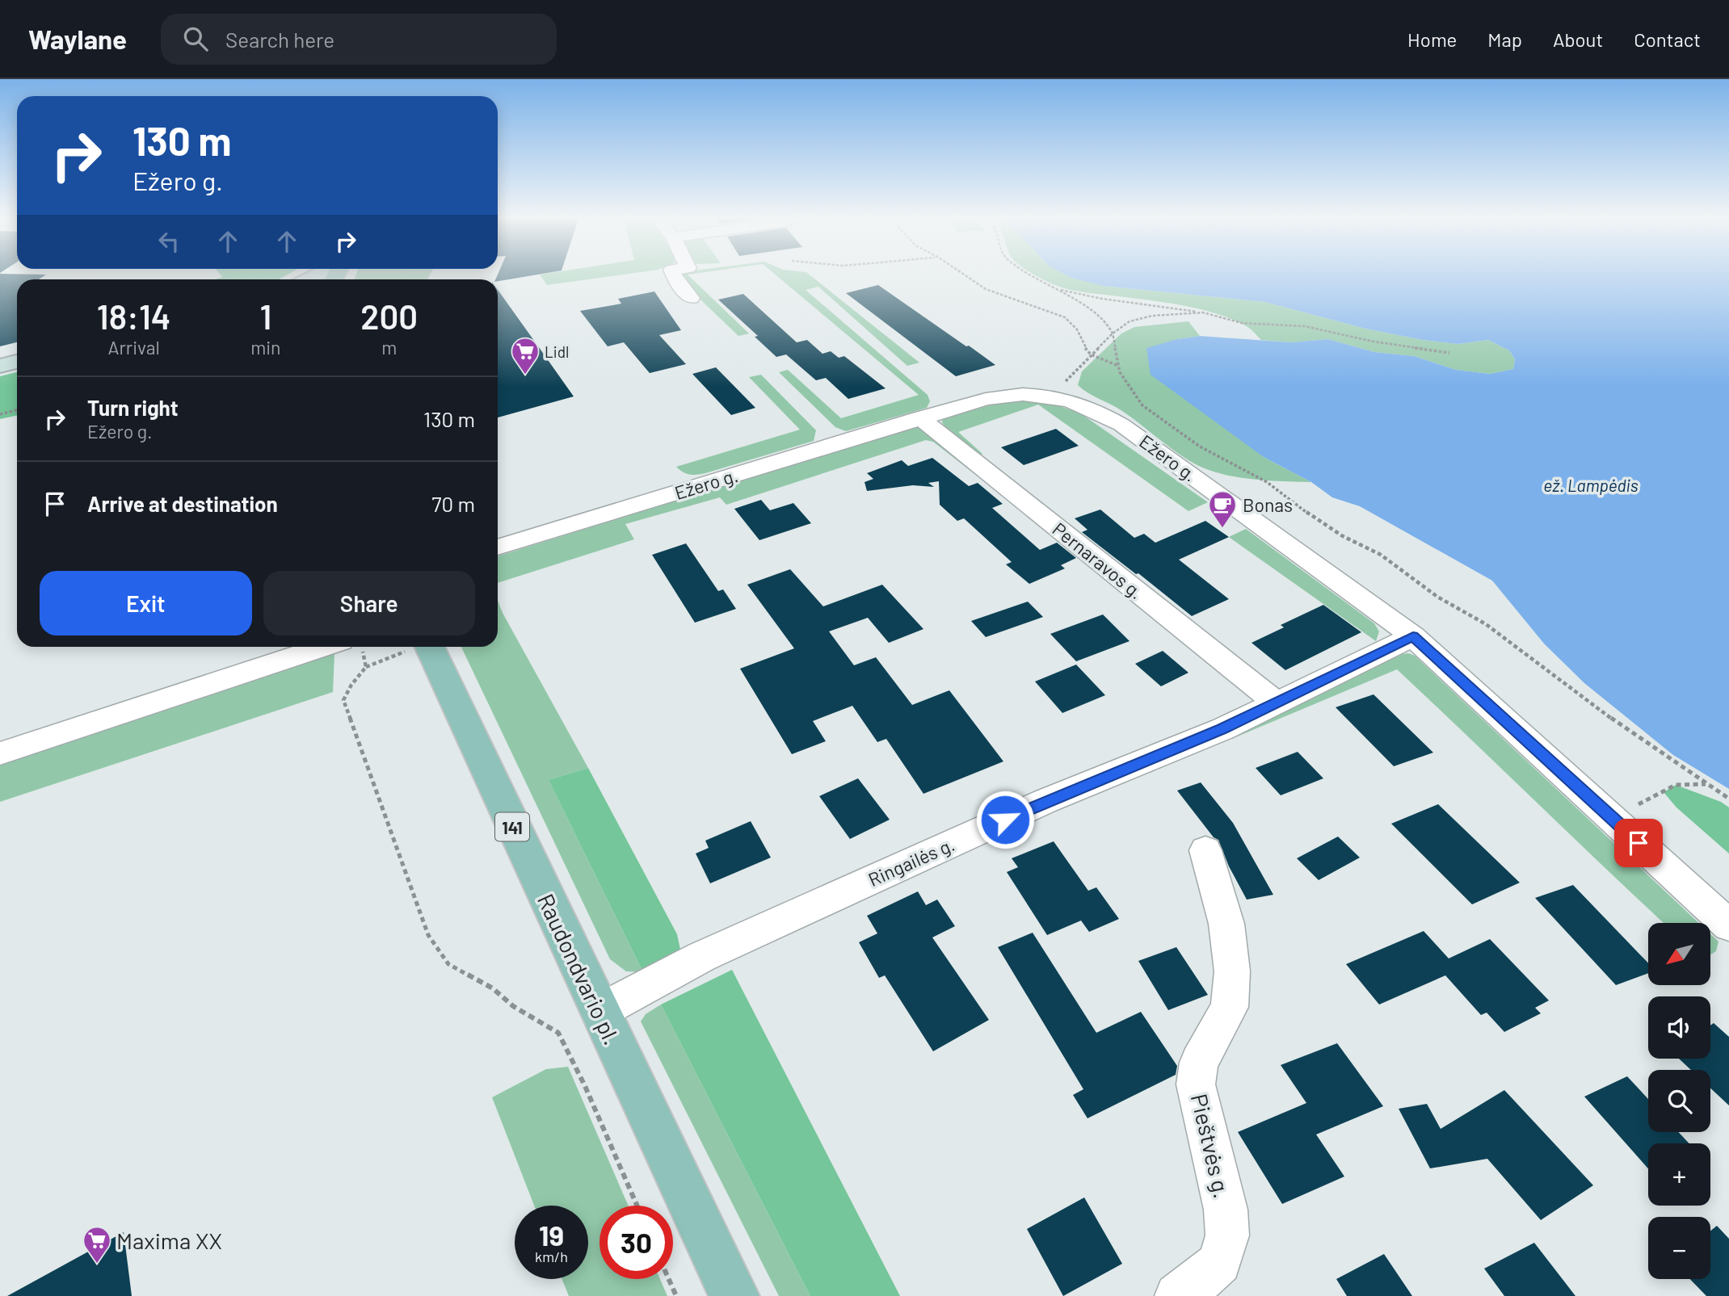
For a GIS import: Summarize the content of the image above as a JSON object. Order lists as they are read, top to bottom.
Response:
{
  "streets": {
    "main road": ["141", "Raudondvario pl."],
    "street": [
      "Ežero g.",
      "Pernaravos g.",
      "Ringailės g.",
      "Pieštvės g."
    ]
  },
  "crossings": [
    ["Ežero g.", "Pernaravos g."],
    ["Ežero g.", "Ringailės g."],
    ["Pernaravos g.", "Ringailės g."],
    ["Ringailės g.", "Raudondvario pl."]
  ],
  "water": ["ež. Lampėdis"],
  "places": {
    "supermarket": ["Lidl", "Maxima XX"],
    "cafe": ["Bonas"]
  },
  "north": "bottom left",
  "page": {
    "header": "Waylane",
    "search": "Search here",
    "nav": [
      "Home",
      "Map",
      "About",
      "Contact"
    ],
    "turn": ["130 m", "Ežero g."],
    "eta": [
      "18:14",
      "Arrival",
      "1",
      "min",
      "200",
      "m"
    ],
    "list": [
      {
        "name": "Turn right",
        "note": "Ežero g.",
        "value": "130 m"
      },
      {
        "name": "Arrive at destination",
        "value": "70 m"
      }
    ],
    "buttons": ["Exit", "Share"],
    "map_buttons": ["+", "−"],
    "speed": "19 km/h",
    "limit": "30"
  }
}
